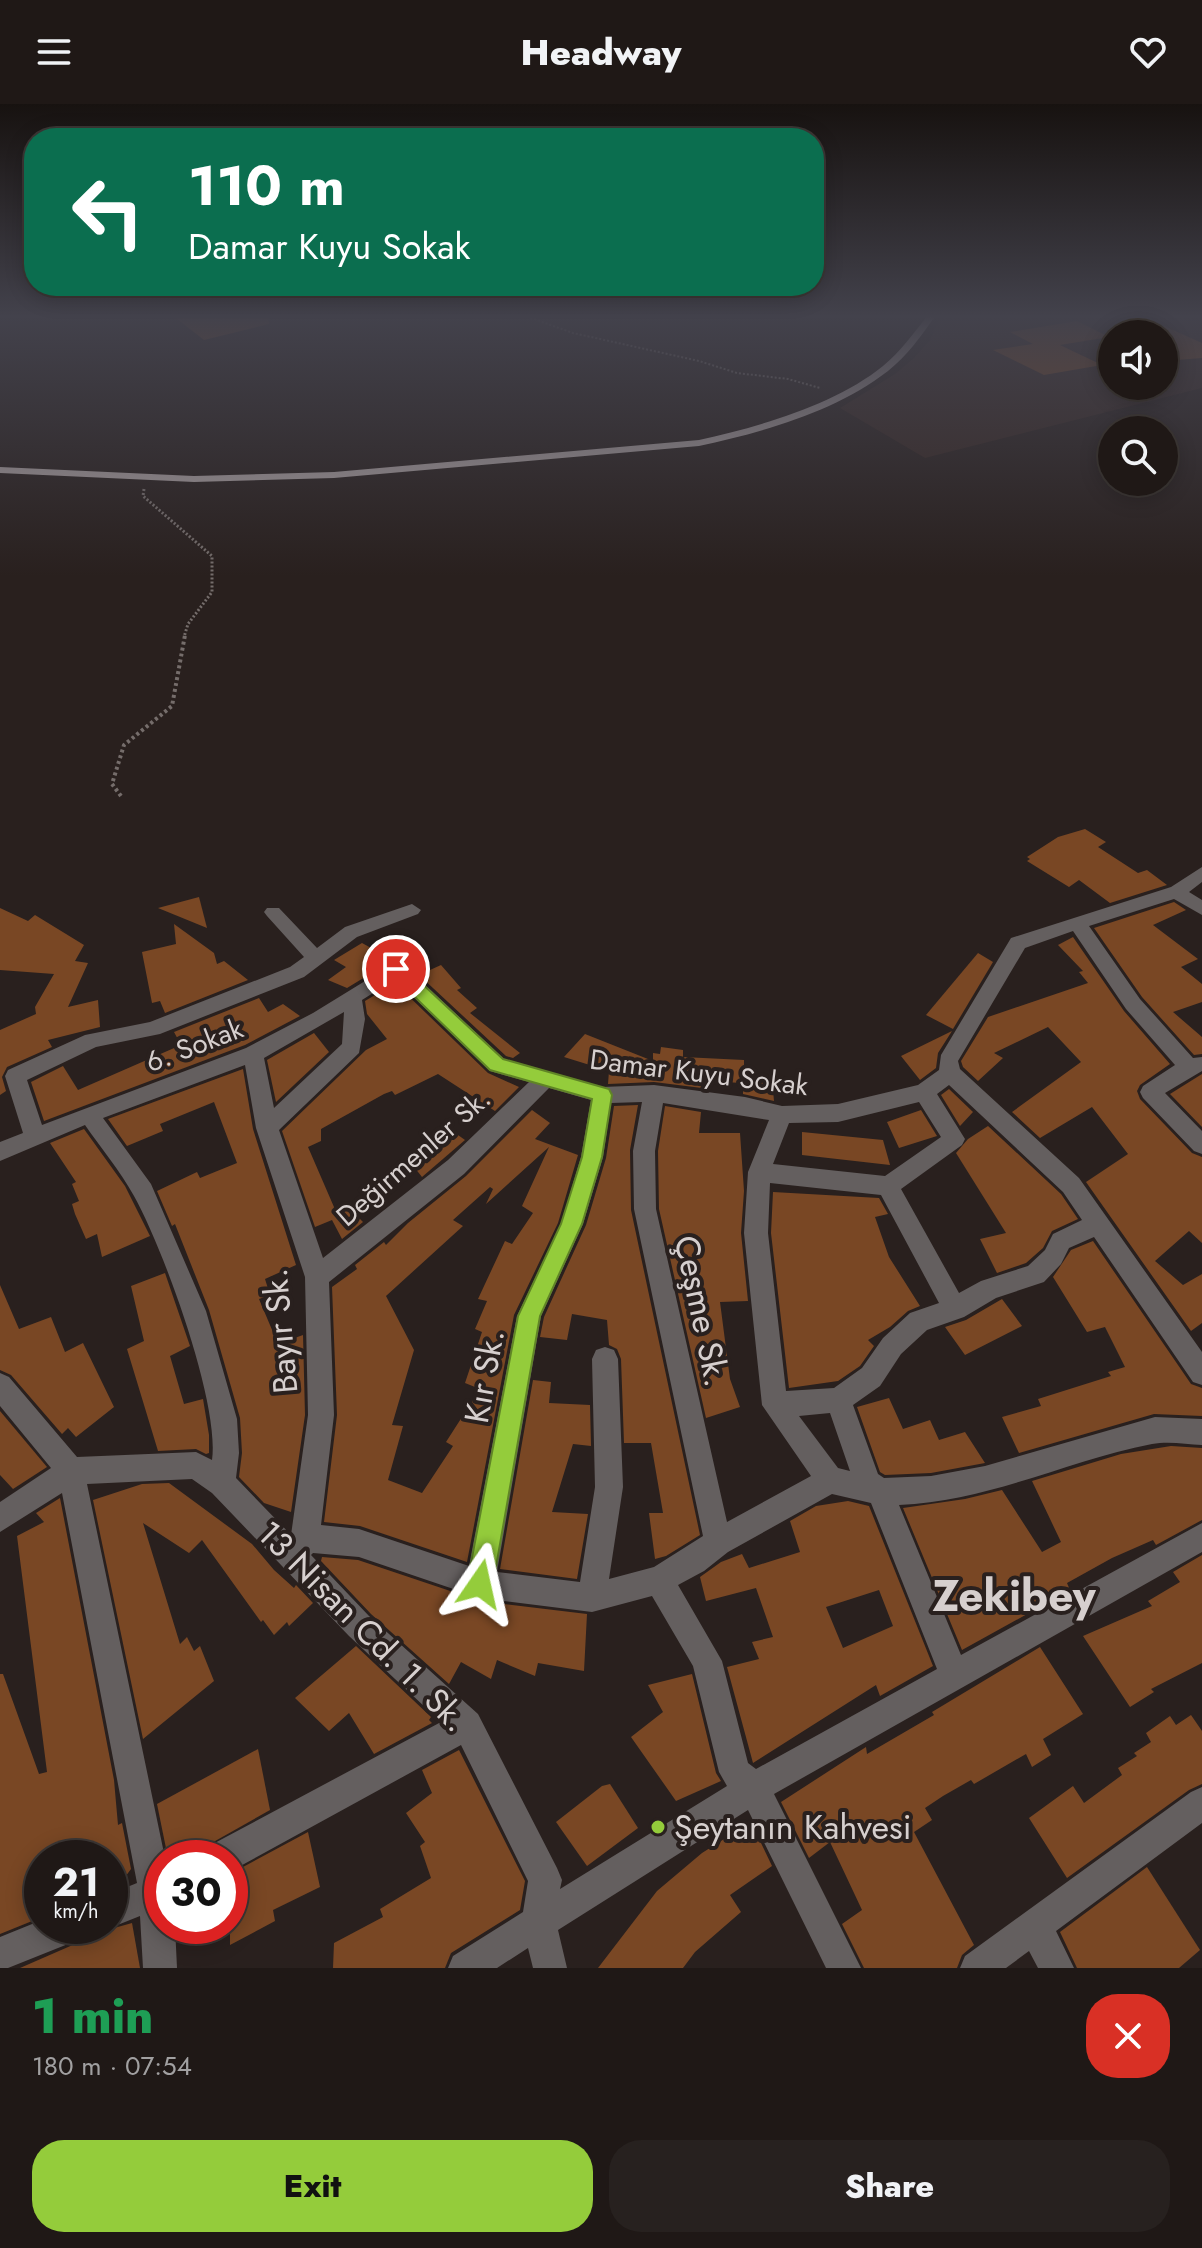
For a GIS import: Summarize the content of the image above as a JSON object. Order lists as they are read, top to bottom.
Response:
{
  "streets": {
    "street": [
      "6. Sokak",
      "Damar Kuyu Sokak",
      "Değirmenler Sk.",
      "Çeşme Sk.",
      "Bayır Sk.",
      "Kır Sk.",
      "13 Nisan Cd. 1. Sk."
    ]
  },
  "crossings": [
    ["6. Sokak", "Damar Kuyu Sokak"],
    ["6. Sokak", "Bayır Sk."],
    ["Damar Kuyu Sokak", "Değirmenler Sk."],
    ["Damar Kuyu Sokak", "Çeşme Sk."],
    ["Damar Kuyu Sokak", "Kır Sk."],
    ["Değirmenler Sk.", "Bayır Sk."],
    ["Bayır Sk.", "13 Nisan Cd. 1. Sk."]
  ],
  "districts": ["Zekibey"],
  "places": ["Şeytanın Kahvesi"],
  "page": {
    "header": "Headway",
    "turn": ["110 m", "Damar Kuyu Sokak"],
    "speed": "21 km/h",
    "limit": "30",
    "heading": ["1 min", "180 m · 07:54"],
    "buttons": ["Exit", "Share"]
  }
}
